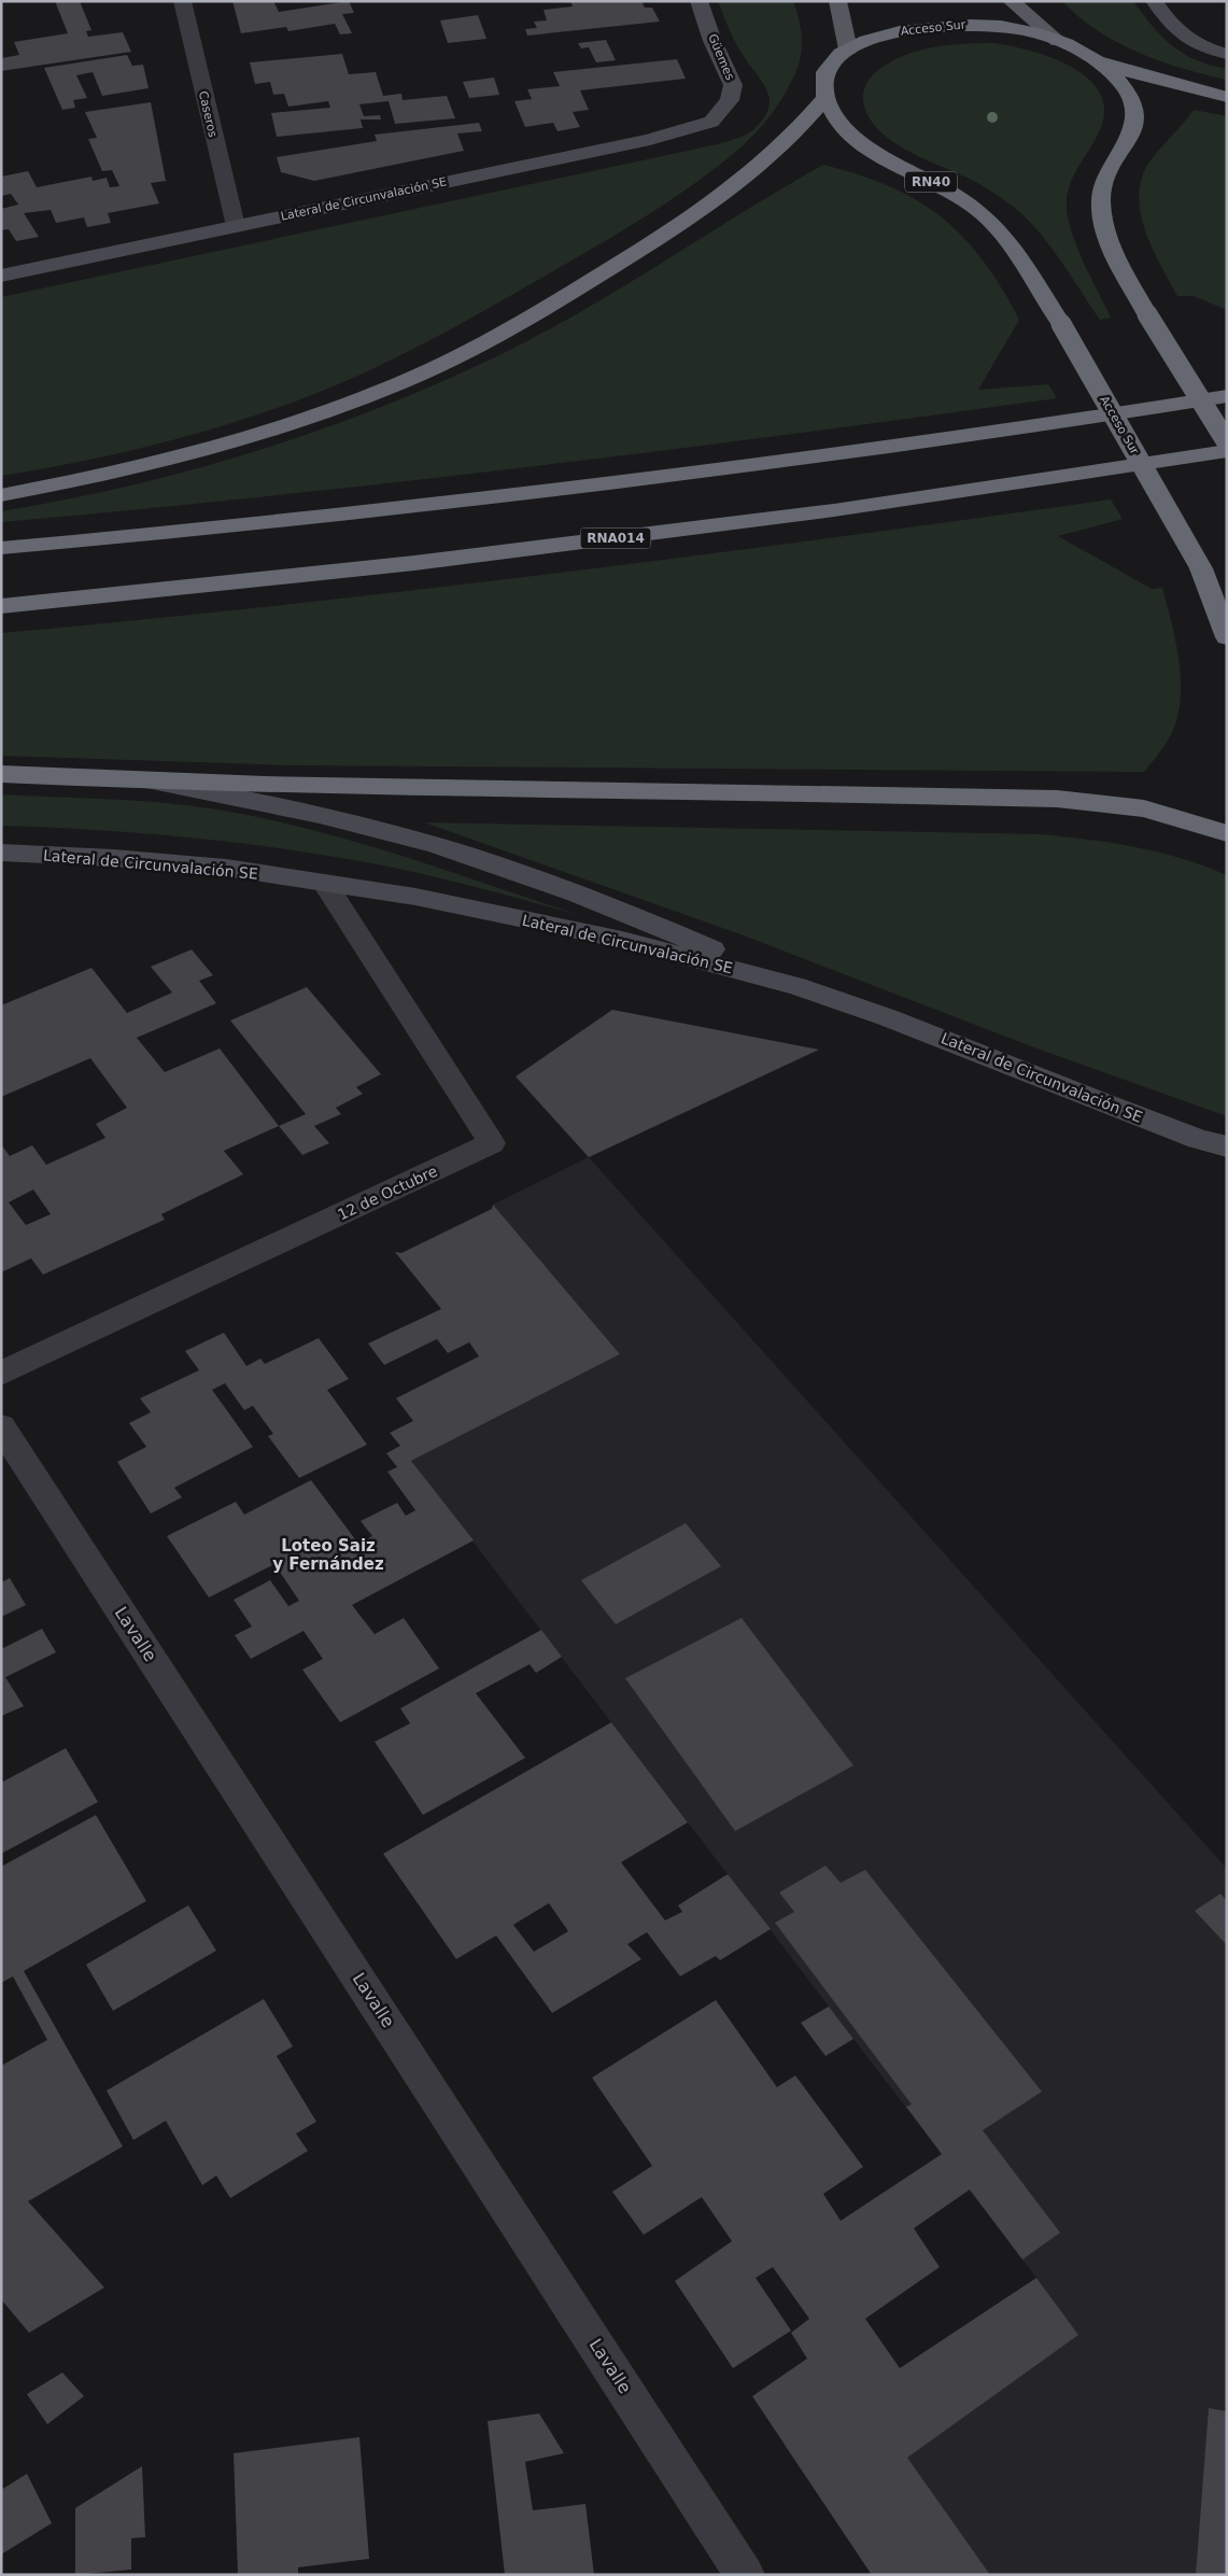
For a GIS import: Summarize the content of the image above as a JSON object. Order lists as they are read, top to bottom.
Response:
{
  "streets": {
    "highway": ["Acceso Sur", "RN40", "RNA014"],
    "street": [
      "Güemes",
      "Caseros",
      "Lateral de Circunvalación SE",
      "12 de Octubre",
      "Lavalle"
    ]
  },
  "crossings": [
    ["Güemes", "Lateral de Circunvalación SE"],
    ["Caseros", "Lateral de Circunvalación SE"],
    ["Lateral de Circunvalación SE", "12 de Octubre"]
  ],
  "districts": ["Loteo Saiz y Fernández"]
}
